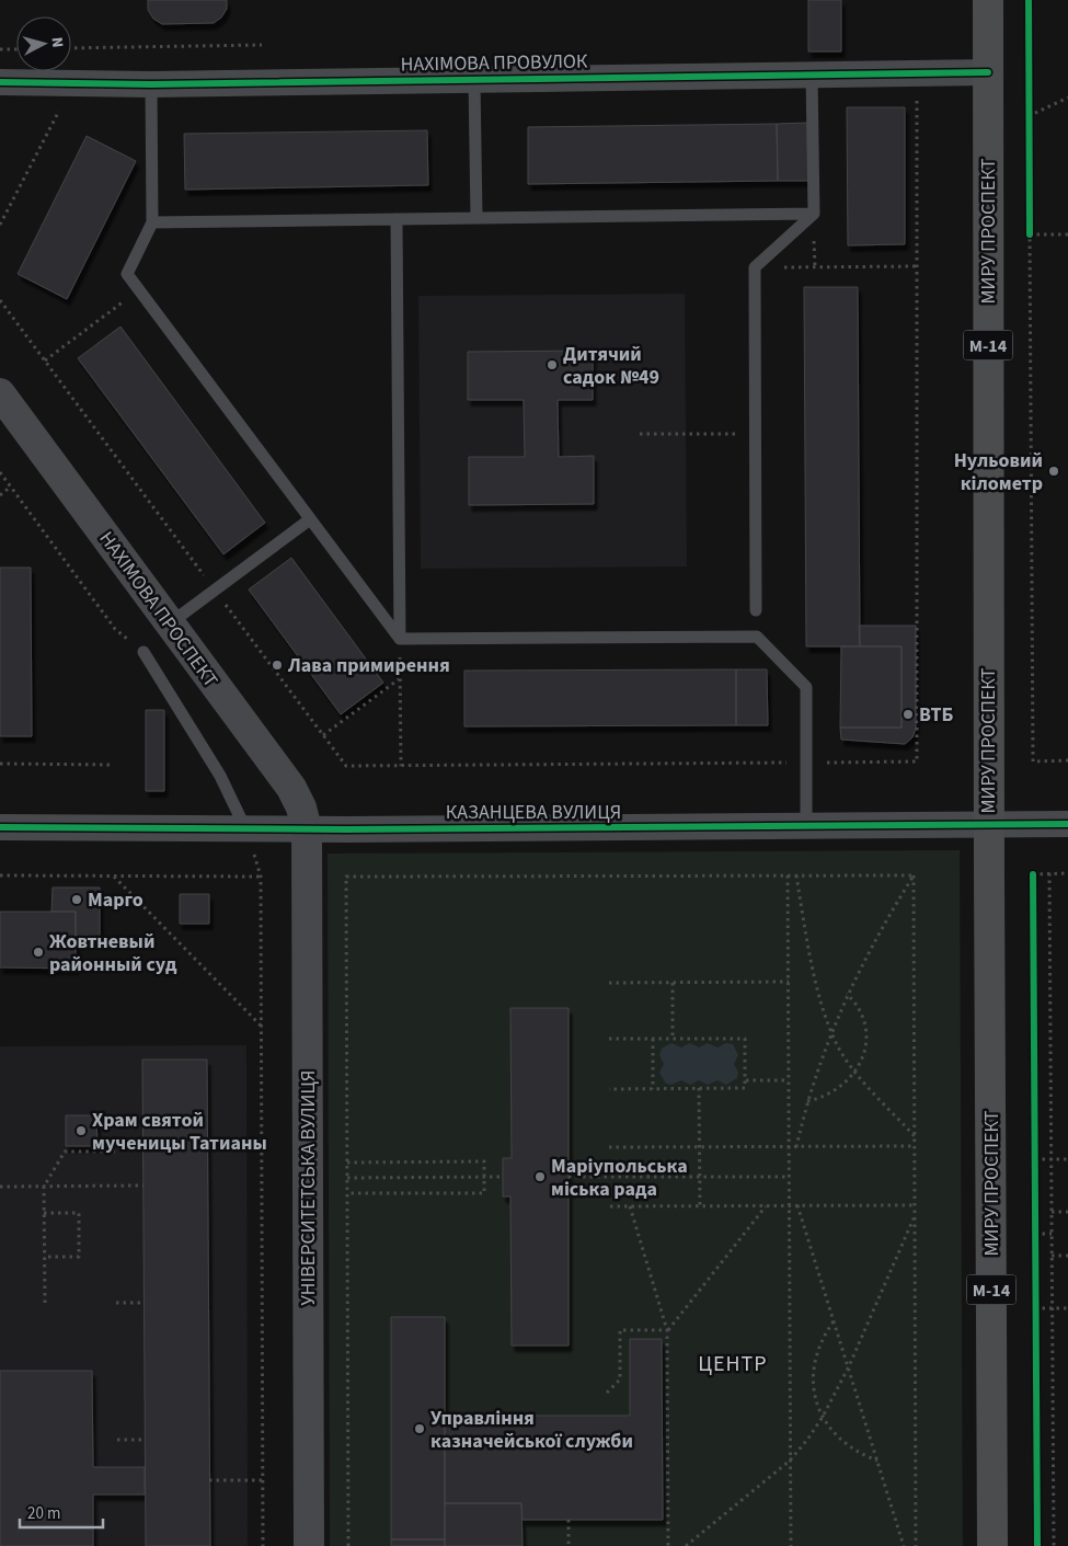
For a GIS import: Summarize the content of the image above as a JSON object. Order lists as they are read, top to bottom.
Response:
{
  "streets": {
    "highway": ["МИРУ ПРОСПЕКТ", "М-14"],
    "main road": ["НАХІМОВА ПРОСПЕКТ", "УНІВЕРСИТЕТСЬКА ВУЛИЦЯ"],
    "street": ["НАХІМОВА ПРОВУЛОК", "КАЗАНЦЕВА ВУЛИЦЯ"]
  },
  "crossings": [
    ["НАХІМОВА ПРОВУЛОК", "МИРУ ПРОСПЕКТ"],
    ["МИРУ ПРОСПЕКТ", "КАЗАНЦЕВА ВУЛИЦЯ"],
    ["НАХІМОВА ПРОСПЕКТ", "КАЗАНЦЕВА ВУЛИЦЯ"],
    ["НАХІМОВА ПРОСПЕКТ", "УНІВЕРСИТЕТСЬКА ВУЛИЦЯ"],
    ["КАЗАНЦЕВА ВУЛИЦЯ", "УНІВЕРСИТЕТСЬКА ВУЛИЦЯ"]
  ],
  "districts": ["ЦЕНТР"],
  "places": [
    "Дитячий садок №49",
    "Нульовий кілометр",
    "Лава примирення",
    "ВТБ",
    "Марго",
    "Жовтневый районный суд",
    "Храм святой мученицы Татианы",
    "Маріупольська міська рада",
    "Управління казначейської служби"
  ],
  "scale_bar": "20 m",
  "north": "right"
}
